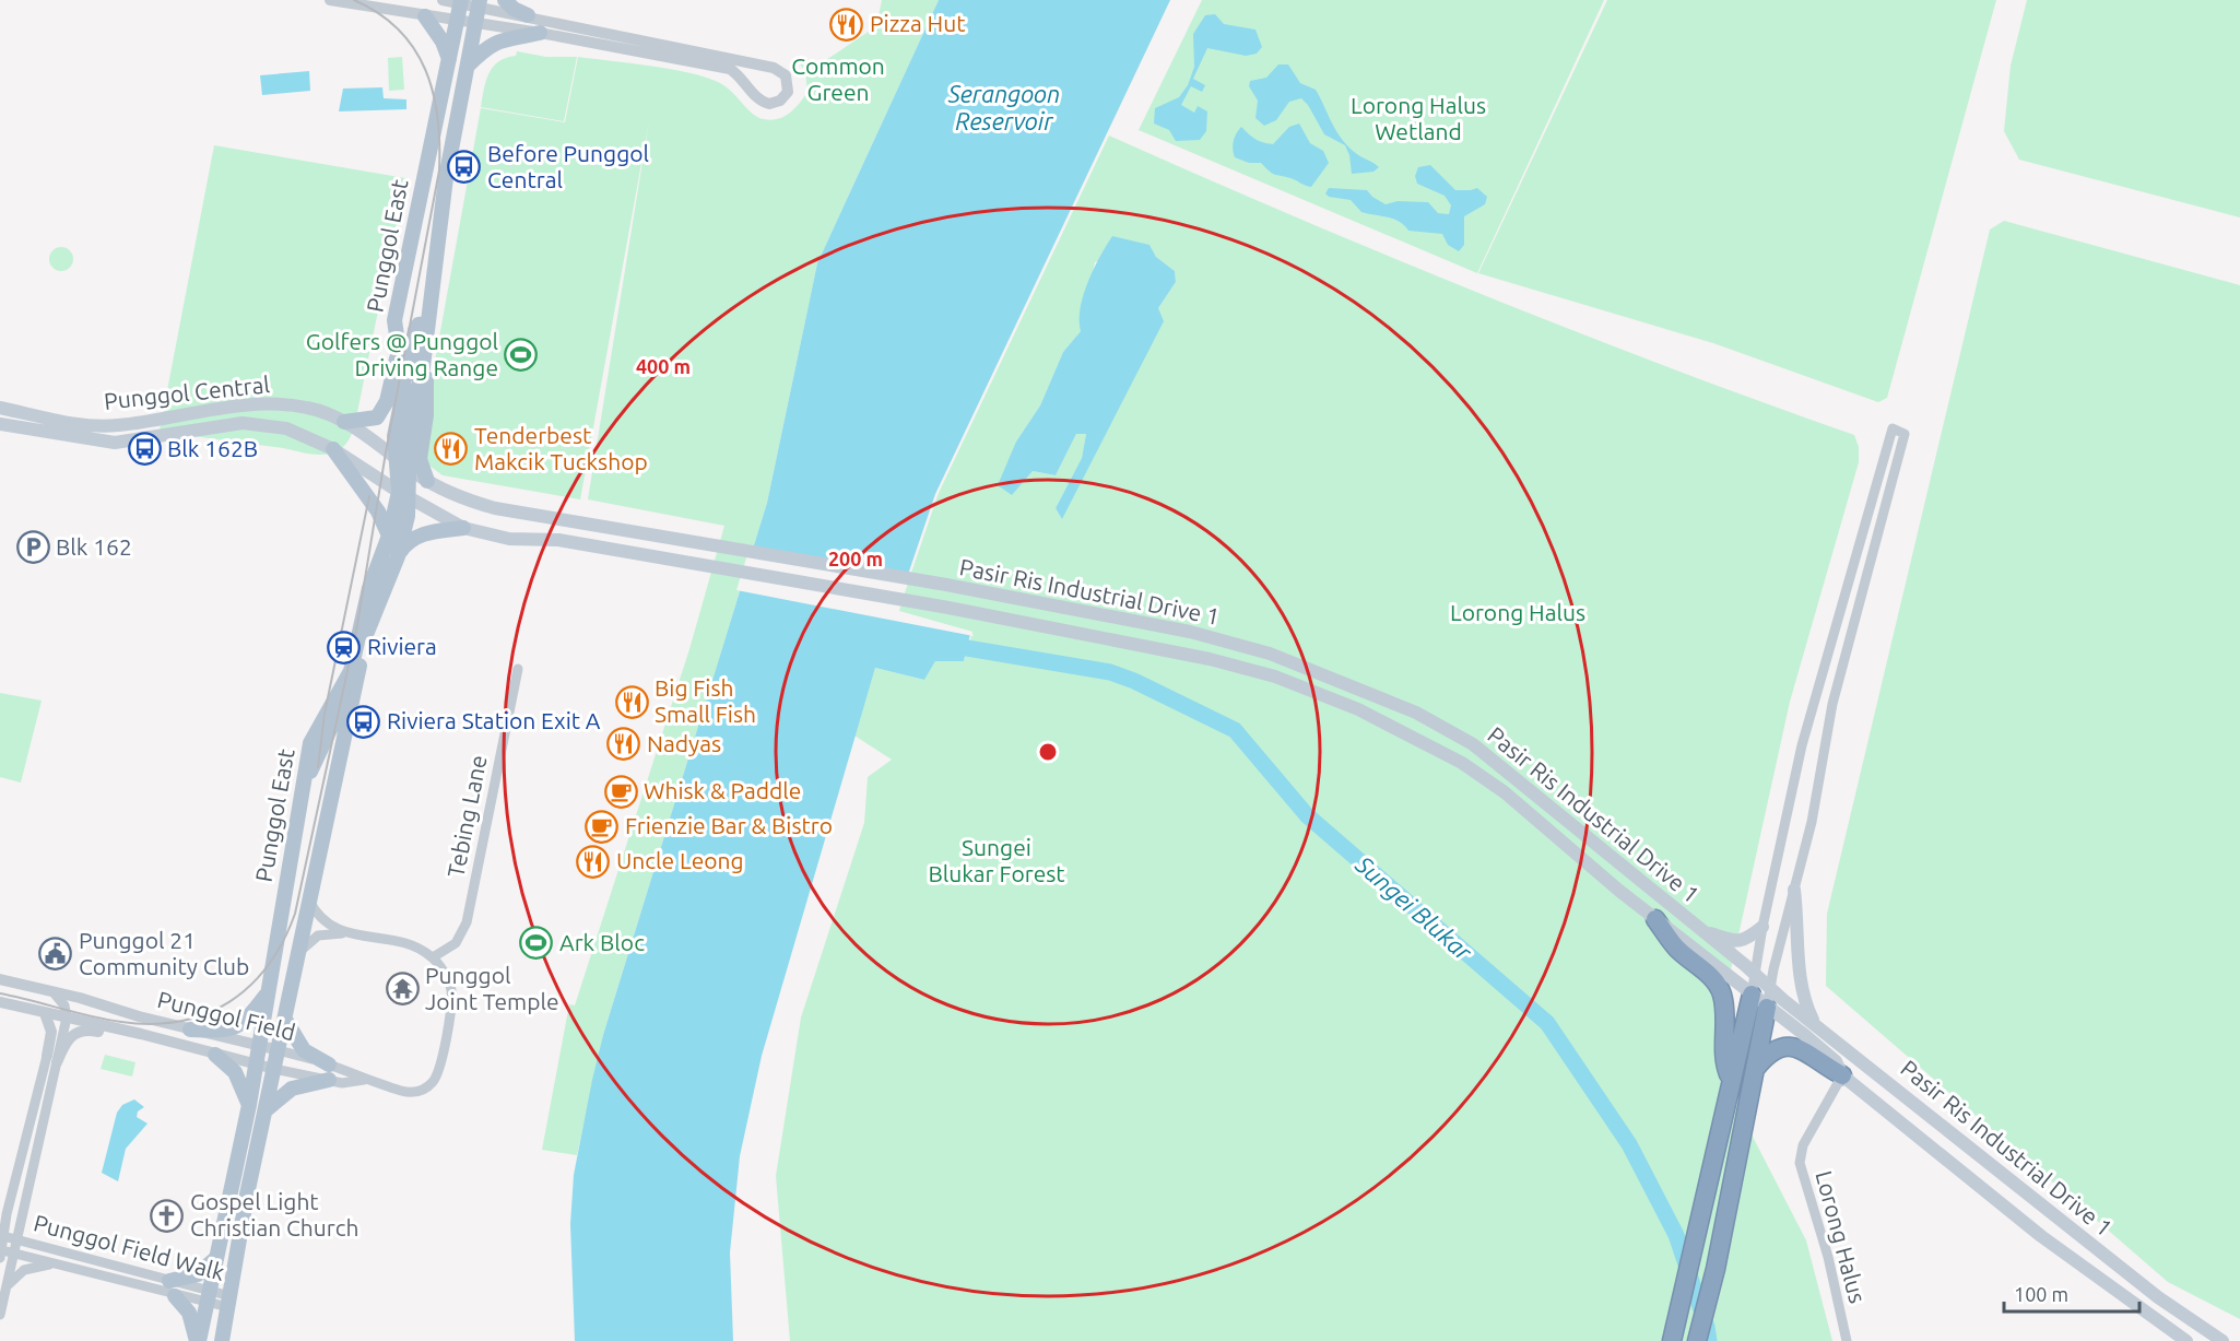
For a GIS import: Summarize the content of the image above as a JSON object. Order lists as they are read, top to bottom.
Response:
{
  "streets": {
    "main road": ["Punggol East", "Punggol Central", "Pasir Ris Industrial Drive 1"],
    "street": [
      "Tebing Lane",
      "Punggol Field",
      "Lorong Halus",
      "Punggol Field Walk"
    ]
  },
  "crossings": [
    ["Punggol East", "Punggol Central"],
    ["Punggol East", "Tebing Lane"],
    ["Punggol East", "Punggol Field"],
    ["Punggol East", "Punggol Field Walk"],
    ["Punggol Central", "Pasir Ris Industrial Drive 1"],
    ["Pasir Ris Industrial Drive 1", "Lorong Halus"],
    ["Tebing Lane", "Punggol Field"],
    ["Punggol Field", "Punggol Field Walk"]
  ],
  "water": ["Serangoon Reservoir", "Sungei Blukar"],
  "parks": [
    "Common Green",
    "Lorong Halus Wetland",
    "Lorong Halus",
    "Sungei Blukar Forest"
  ],
  "places": {
    "restaurant": [
      "Pizza Hut",
      "Tenderbest Makcik Tuckshop",
      "Big Fish Small Fish",
      "Nadyas",
      "Uncle Leong"
    ],
    "bus stop": ["Before Punggol Central", "Blk 162B", "Riviera Station Exit A"],
    "sports": ["Golfers @ Punggol Driving Range", "Ark Bloc"],
    "parking": ["Blk 162"],
    "station": ["Riviera"],
    "cafe": ["Whisk & Paddle", "Frienzie Bar & Bistro"],
    "public building": ["Punggol 21 Community Club"],
    "temple": ["Punggol Joint Temple"],
    "church": ["Gospel Light Christian Church"]
  },
  "scale_bar": "100 m",
  "rings": ["400 m", "200 m"]
}
